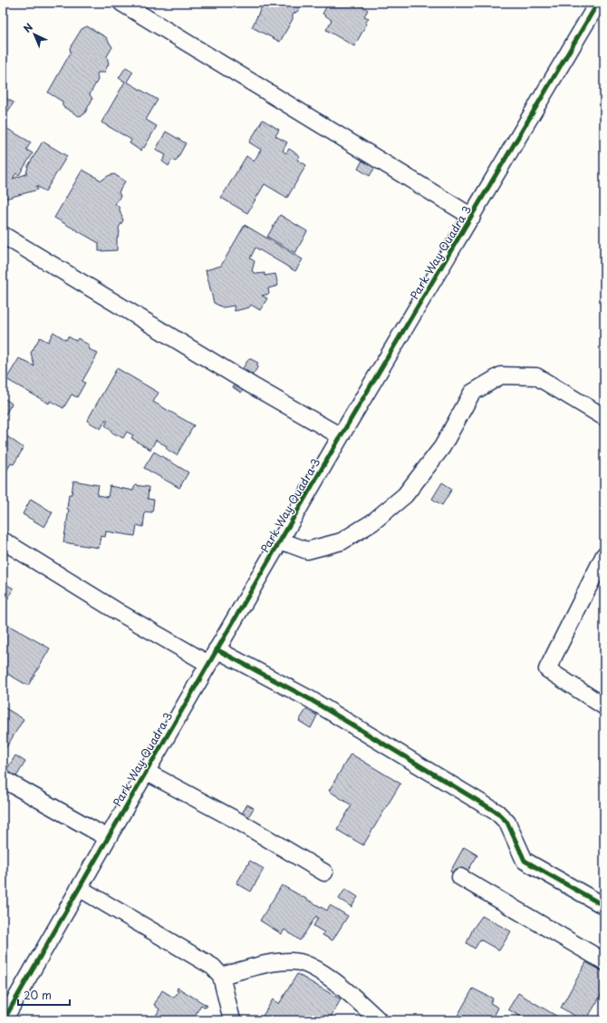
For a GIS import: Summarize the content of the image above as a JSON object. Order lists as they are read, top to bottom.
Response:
{
  "streets": {
    "street": ["Park Way Quadra 3"]
  },
  "scale_bar": "20 m",
  "north": "top left"
}
